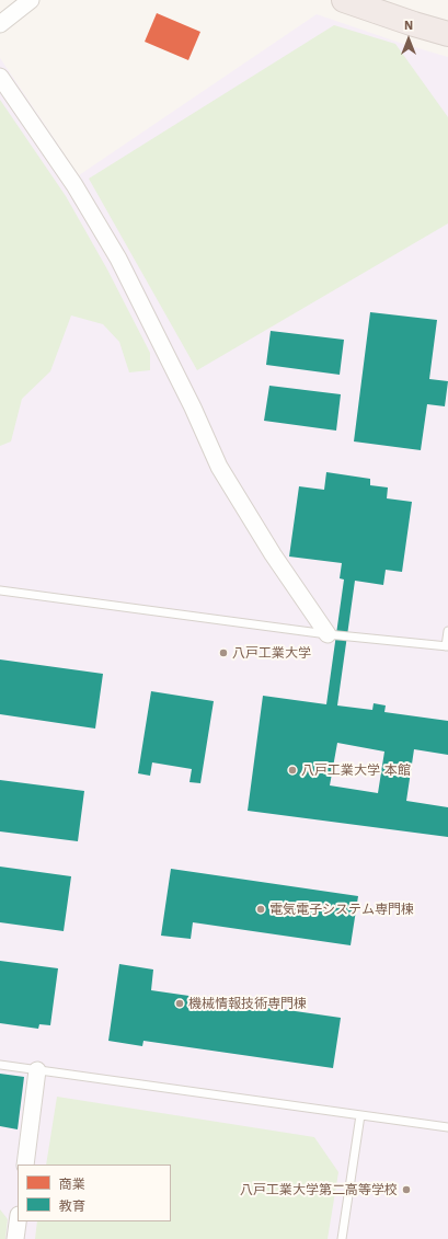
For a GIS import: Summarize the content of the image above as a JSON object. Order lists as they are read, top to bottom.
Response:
{
  "places": [
    "八戸工業大学",
    "八戸工業大学 本館",
    "電気電子システム専門棟",
    "機械情報技術専門棟",
    "八戸工業大学第二高等学校"
  ],
  "legend": ["商業", "教育"],
  "north": "top"
}
